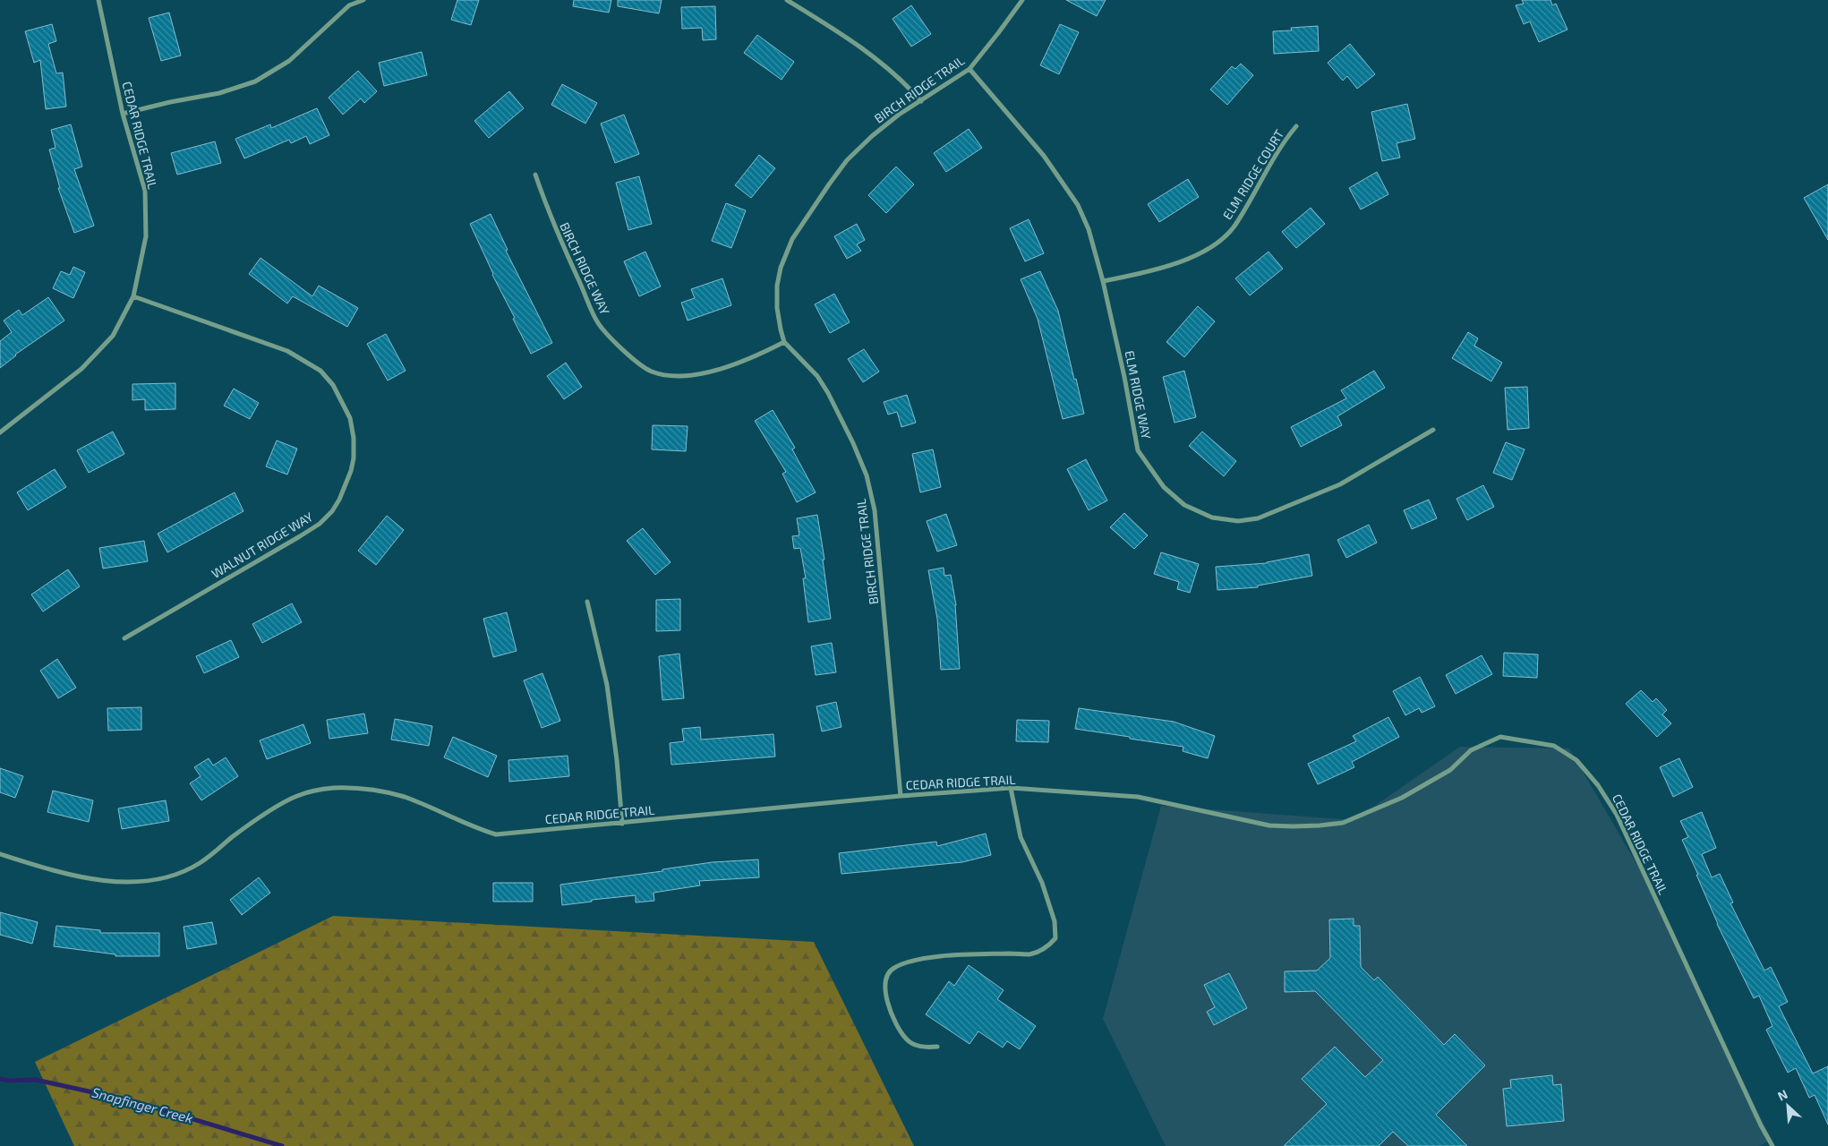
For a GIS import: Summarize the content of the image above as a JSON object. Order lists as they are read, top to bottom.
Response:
{
  "streets": {
    "street": [
      "BIRCH RIDGE TRAIL",
      "CEDAR RIDGE TRAIL",
      "ELM RIDGE COURT",
      "BIRCH RIDGE WAY",
      "ELM RIDGE WAY",
      "WALNUT RIDGE WAY"
    ]
  },
  "crossings": [
    ["BIRCH RIDGE TRAIL", "CEDAR RIDGE TRAIL"],
    ["BIRCH RIDGE TRAIL", "BIRCH RIDGE WAY"],
    ["BIRCH RIDGE TRAIL", "ELM RIDGE WAY"],
    ["CEDAR RIDGE TRAIL", "WALNUT RIDGE WAY"],
    ["ELM RIDGE COURT", "ELM RIDGE WAY"]
  ],
  "water": ["Snapfinger Creek"],
  "north": "top left"
}
